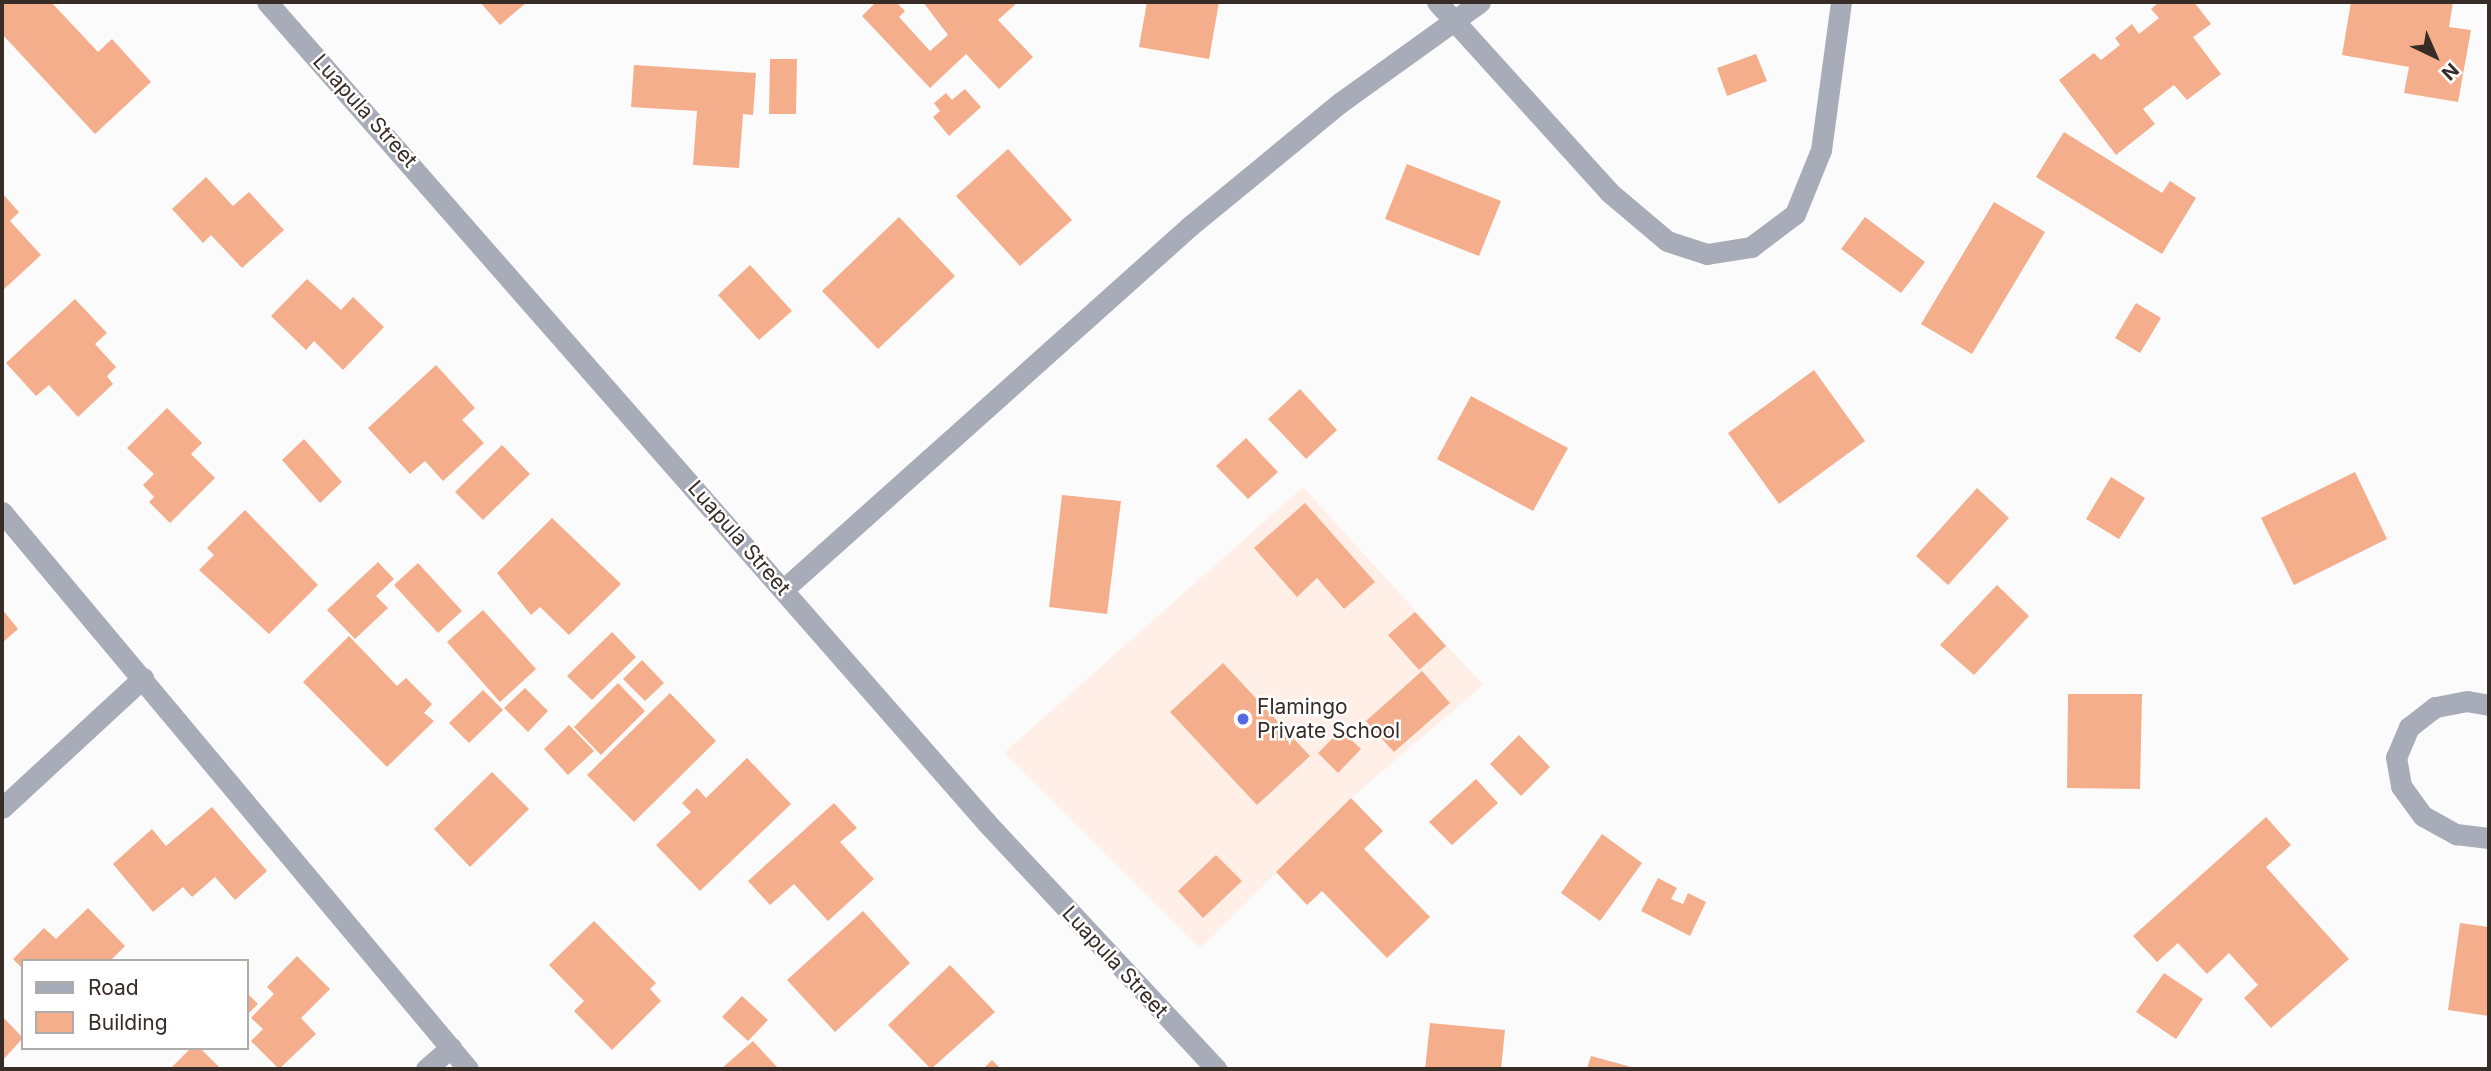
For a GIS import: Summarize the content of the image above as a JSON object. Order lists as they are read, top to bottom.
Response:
{
  "streets": {
    "street": ["Luapula Street"]
  },
  "places": ["Flamingo Private School"],
  "legend": ["Road", "Building"],
  "north": "bottom right"
}
